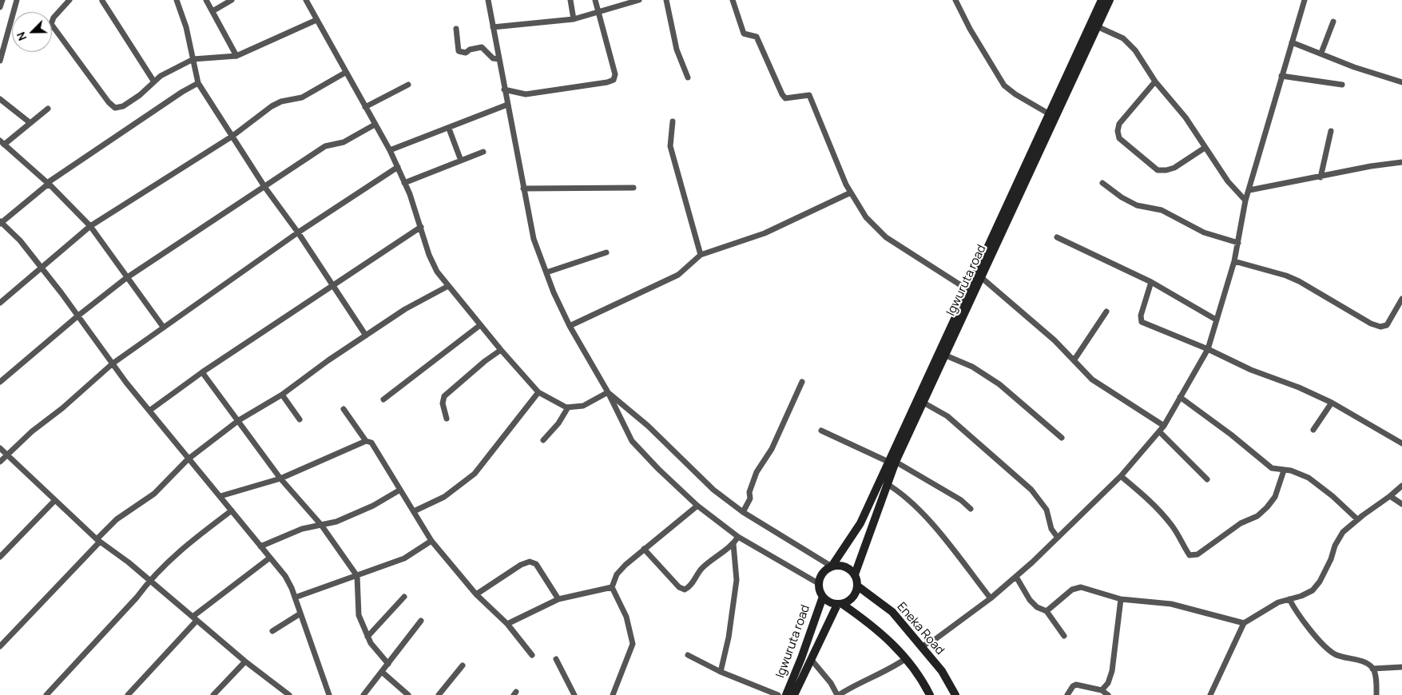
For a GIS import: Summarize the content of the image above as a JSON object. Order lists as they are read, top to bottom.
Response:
{
  "streets": {
    "main road": ["Igwuruta road", "Eneka Road"]
  },
  "crossings": [
    ["Igwuruta road", "Eneka Road"]
  ],
  "north": "bottom left"
}
